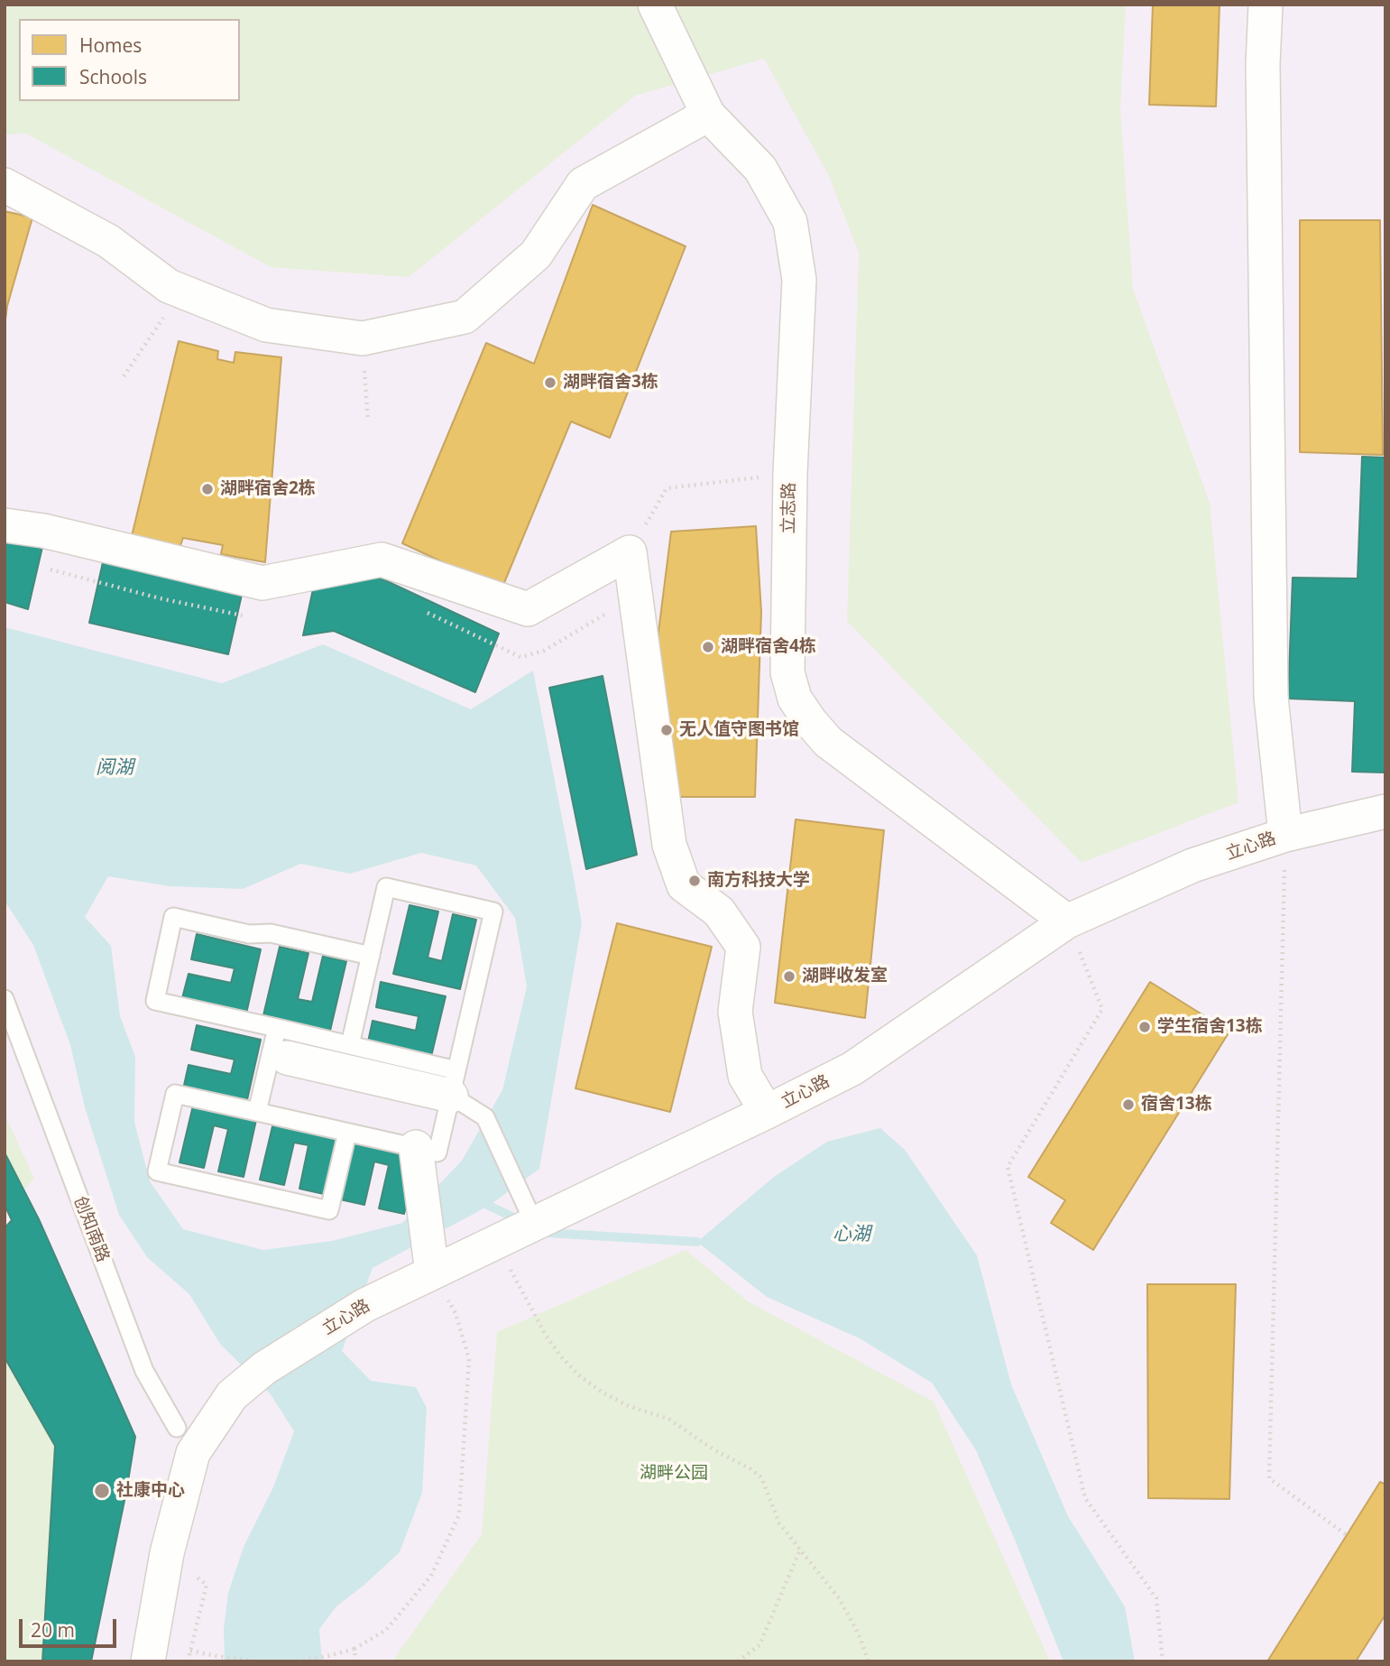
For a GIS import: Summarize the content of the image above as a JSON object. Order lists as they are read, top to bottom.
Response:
{
  "streets": {
    "street": ["立志路", "立心路"],
    "lane": ["创知南路"]
  },
  "crossings": [
    ["立志路", "立心路"],
    ["立心路", "创知南路"]
  ],
  "water": ["阅湖", "心湖"],
  "parks": ["湖畔公园"],
  "places": [
    "湖畔宿舍3栋",
    "湖畔宿舍2栋",
    "湖畔宿舍4栋",
    "无人值守图书馆",
    "南方科技大学",
    "湖畔收发室",
    "学生宿舍13栋",
    "宿舍13栋",
    "社康中心"
  ],
  "legend": ["Homes", "Schools"],
  "scale_bar": "20 m"
}
